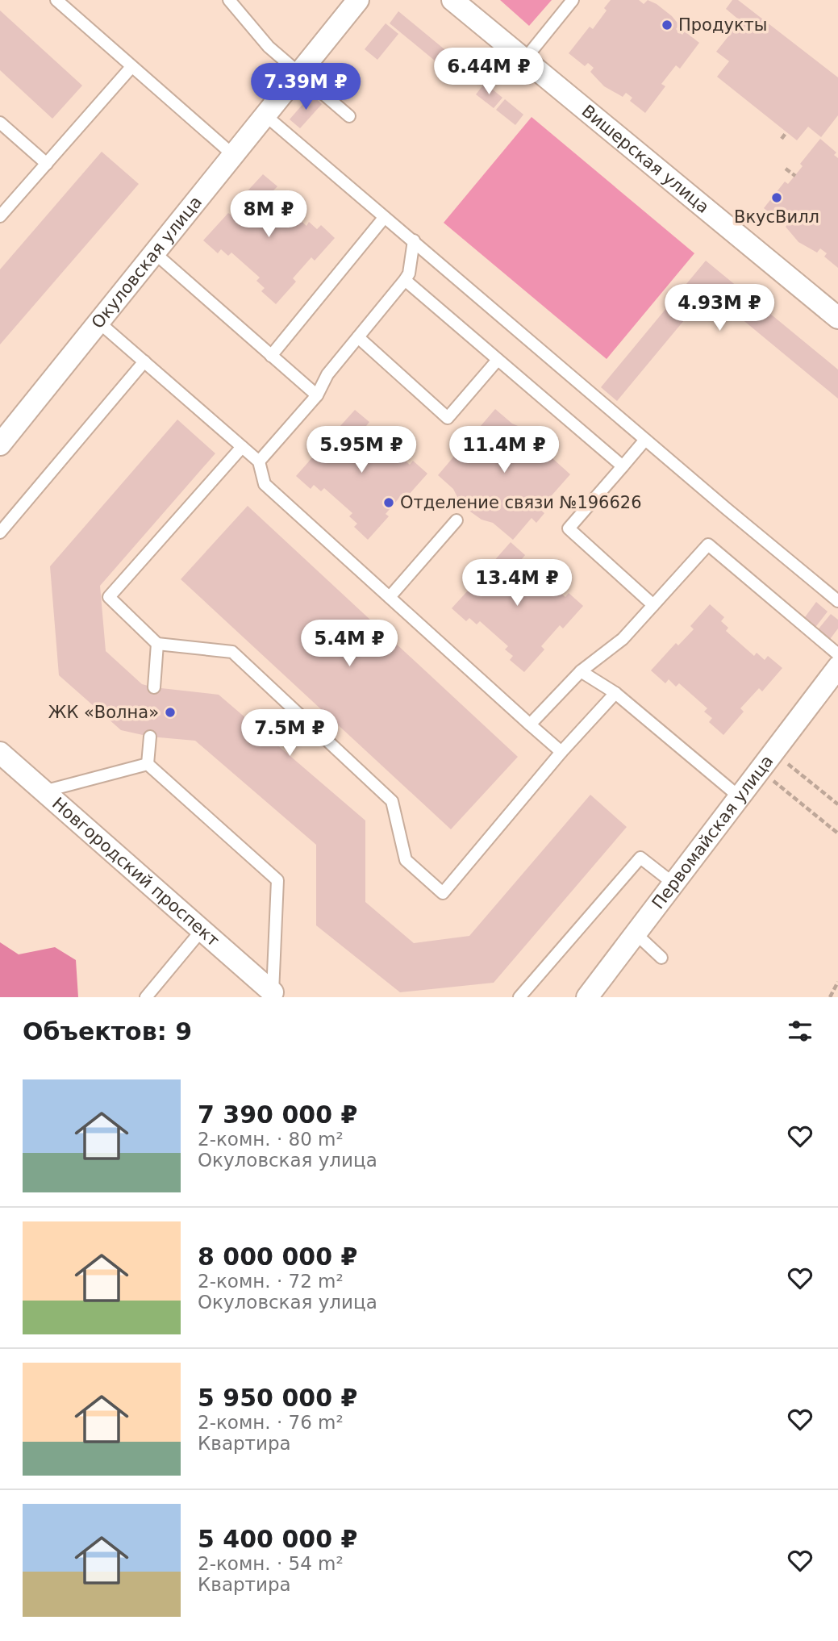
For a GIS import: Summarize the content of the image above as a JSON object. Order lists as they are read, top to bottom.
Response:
{
  "streets": {
    "street": [
      "Вишерская улица",
      "Окуловская улица",
      "Первомайская улица",
      "Новгородский проспект"
    ]
  },
  "places": [
    "Продукты",
    "ВкусВилл",
    "Отделение связи №196626",
    "ЖК «Волна»"
  ],
  "page": {
    "price": [
      "6.44M ₽",
      "7.39M ₽",
      "8M ₽",
      "4.93M ₽",
      "5.95M ₽",
      "11.4M ₽",
      "13.4M ₽",
      "5.4M ₽",
      "7.5M ₽"
    ],
    "heading": "Объектов: 9",
    "list": [
      {
        "name": "7 390 000 ₽",
        "note": "2-комн. · 80 m² · Окуловская улица"
      },
      {
        "name": "8 000 000 ₽",
        "note": "2-комн. · 72 m² · Окуловская улица"
      },
      {
        "name": "5 950 000 ₽",
        "note": "2-комн. · 76 m² · Квартира"
      },
      {
        "name": "5 400 000 ₽",
        "note": "2-комн. · 54 m² · Квартира"
      }
    ]
  }
}
